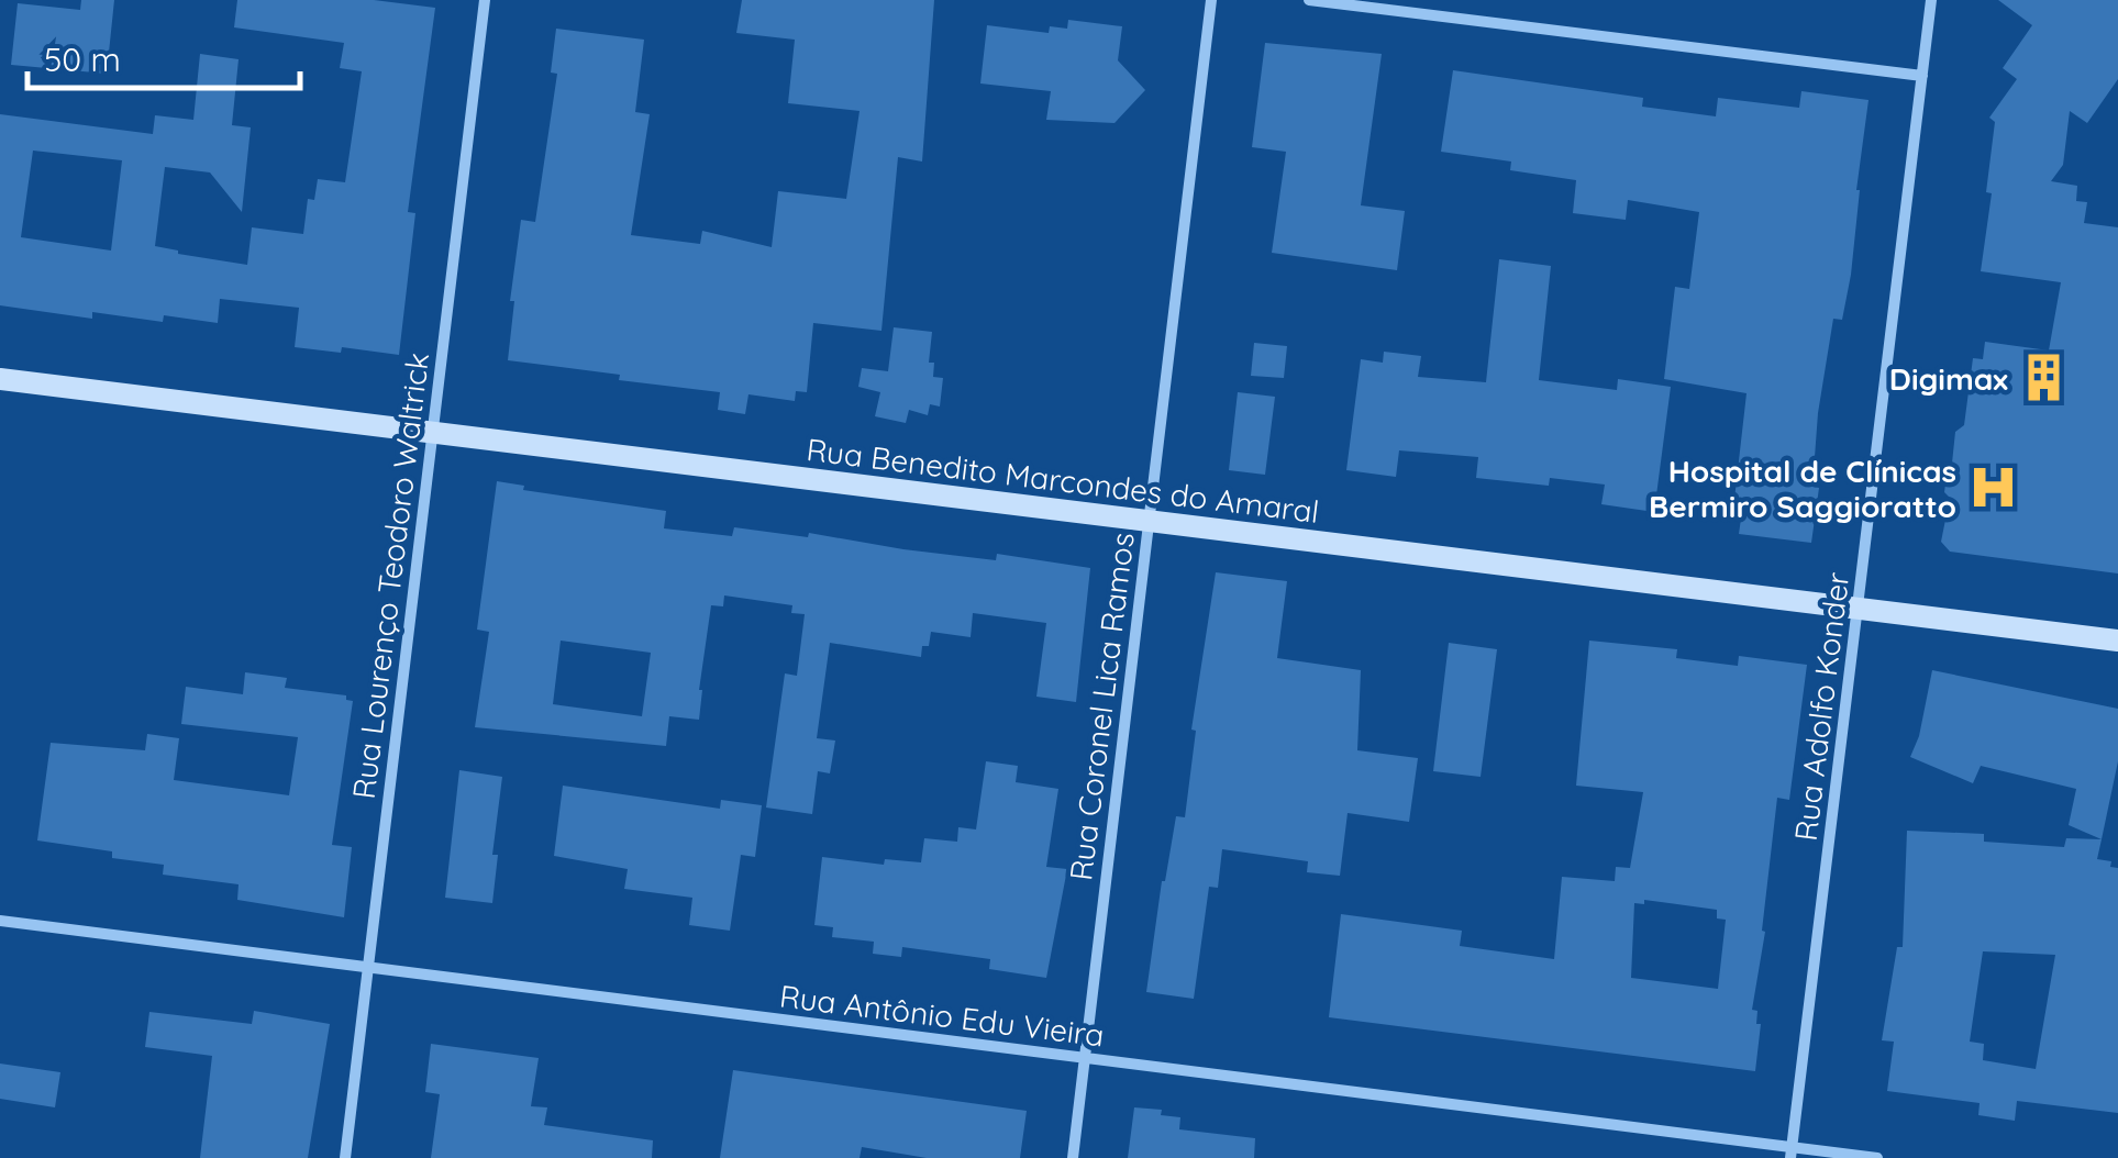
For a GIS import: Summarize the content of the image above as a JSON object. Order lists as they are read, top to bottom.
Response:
{
  "streets": {
    "main road": ["Rua Benedito Marcondes do Amaral"],
    "street": [
      "Rua Lourenço Teodoro Waltrick",
      "Rua Coronel Lica Ramos",
      "Rua Adolfo Konder",
      "Rua Antônio Edu Vieira"
    ]
  },
  "crossings": [
    ["Rua Benedito Marcondes do Amaral", "Rua Lourenço Teodoro Waltrick"],
    ["Rua Benedito Marcondes do Amaral", "Rua Coronel Lica Ramos"],
    ["Rua Benedito Marcondes do Amaral", "Rua Adolfo Konder"],
    ["Rua Lourenço Teodoro Waltrick", "Rua Antônio Edu Vieira"],
    ["Rua Coronel Lica Ramos", "Rua Antônio Edu Vieira"],
    ["Rua Adolfo Konder", "Rua Antônio Edu Vieira"]
  ],
  "places": {
    "building": ["Digimax"],
    "hospital": ["Hospital de Clínicas Bermiro Saggioratto"]
  },
  "scale_bar": "50 m"
}
